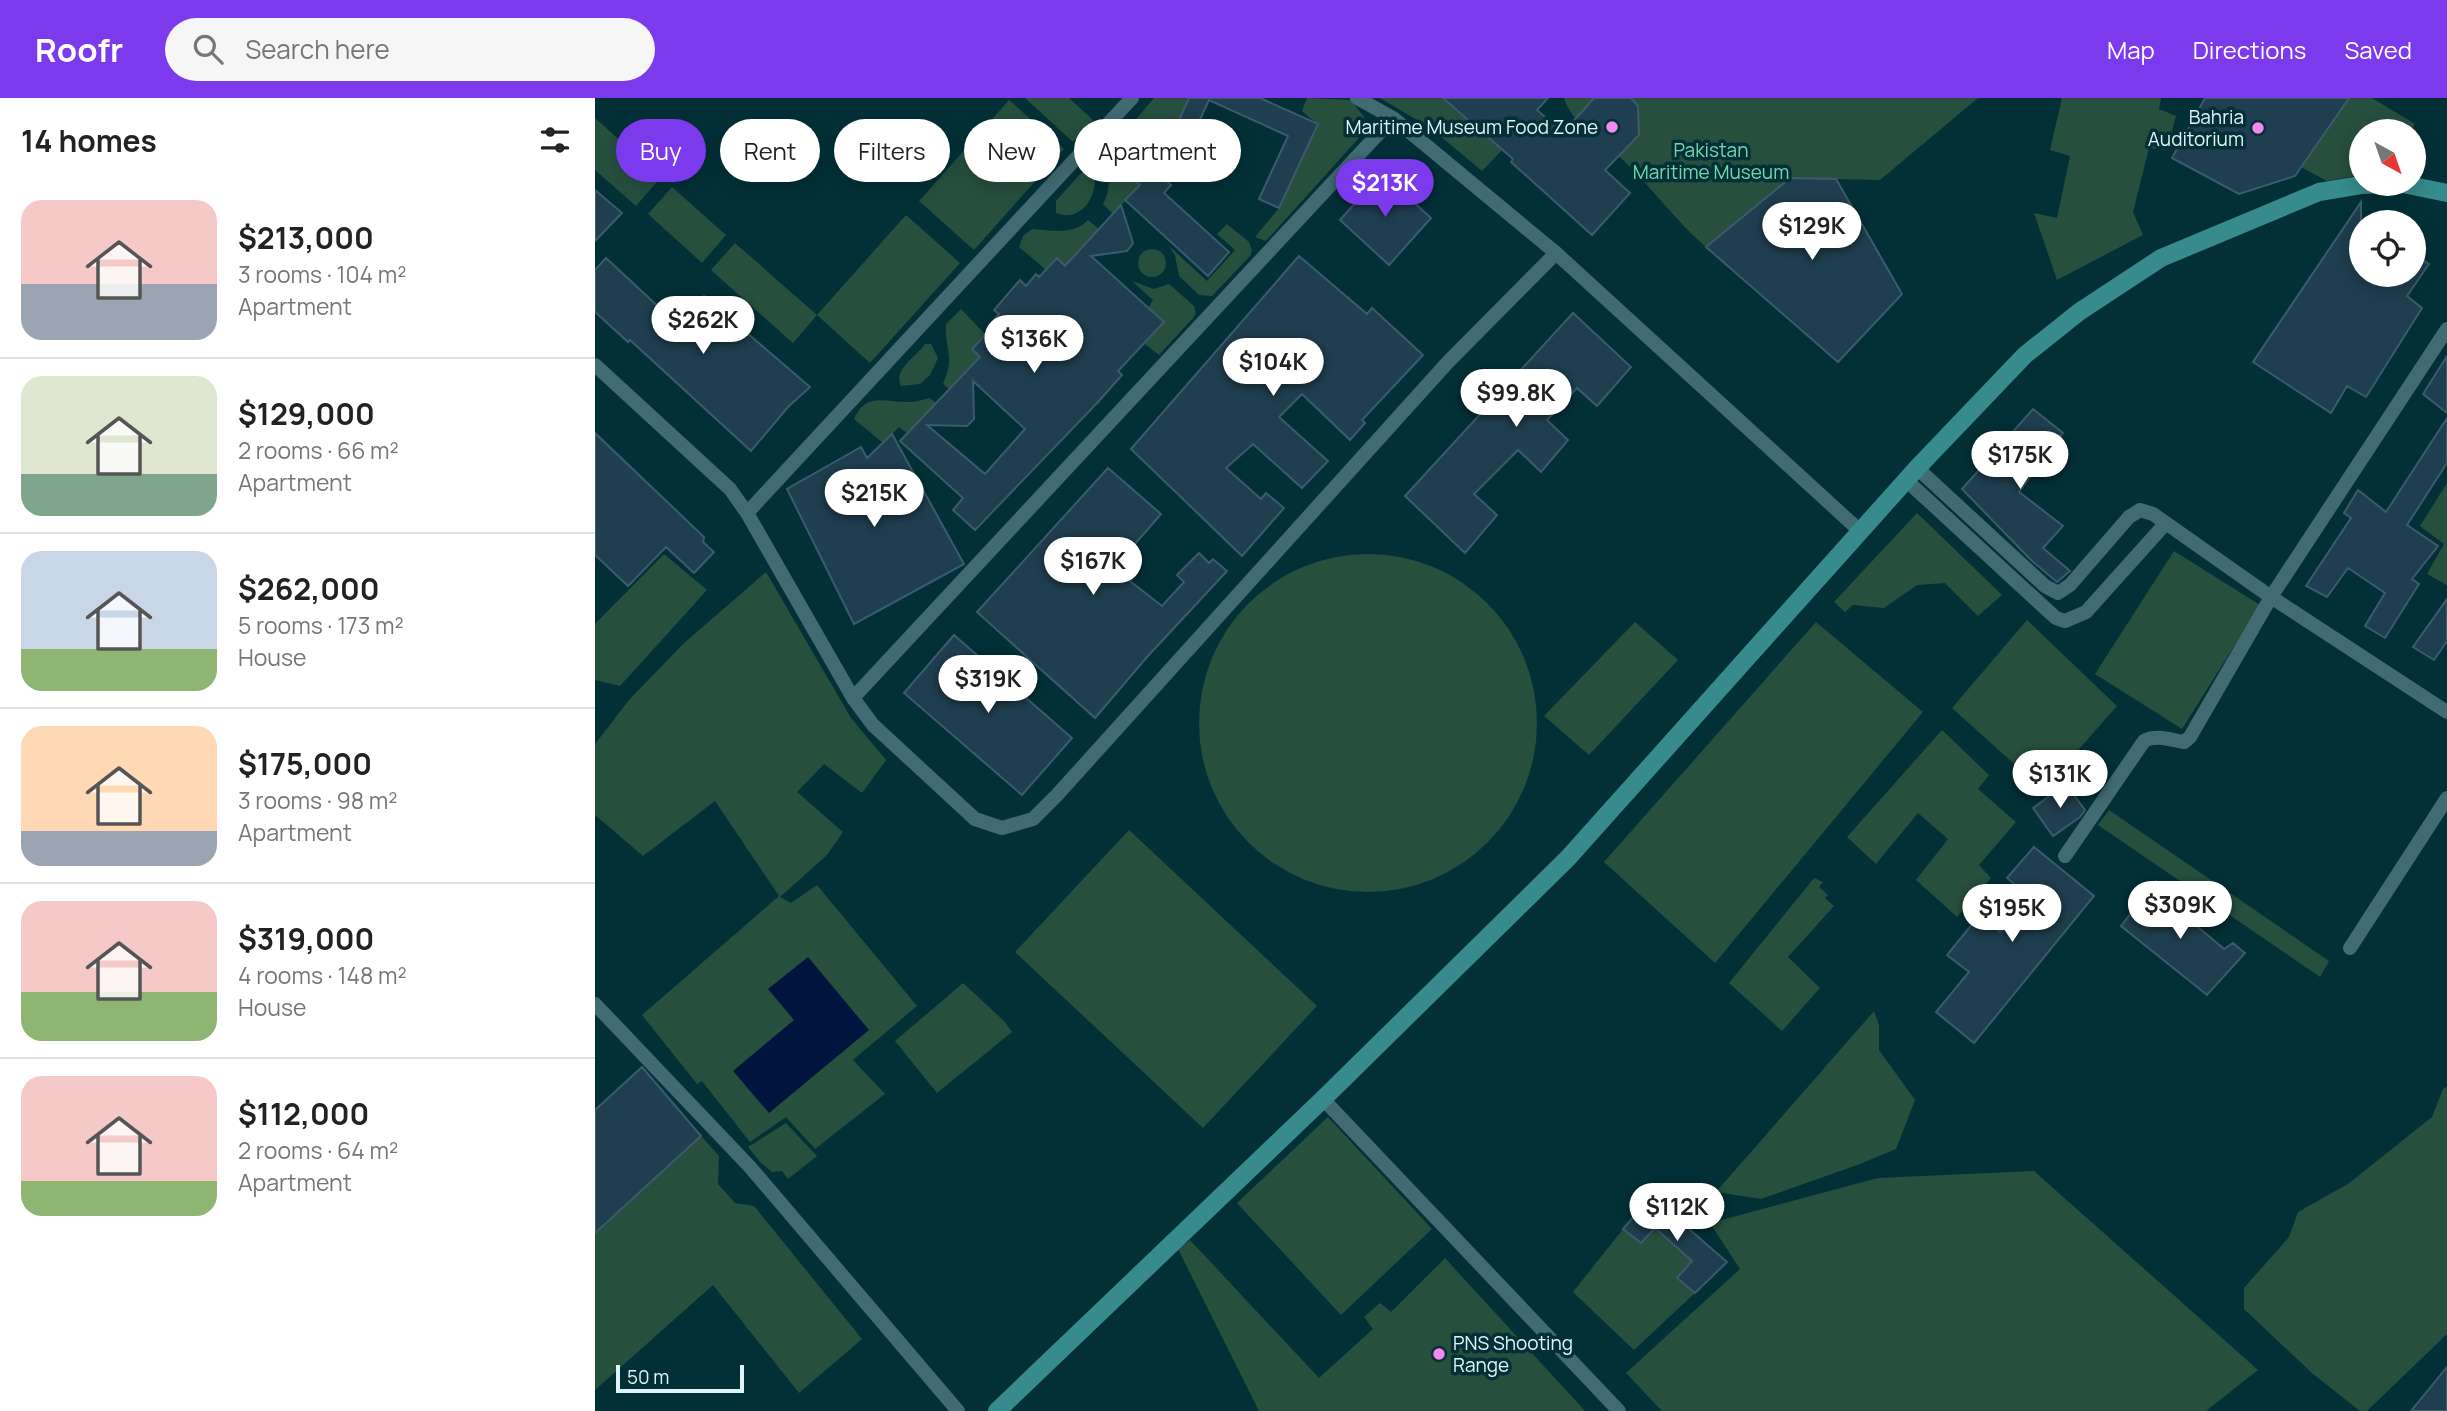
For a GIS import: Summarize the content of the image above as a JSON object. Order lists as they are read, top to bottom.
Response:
{
  "parks": ["Pakistan Maritime Museum"],
  "places": ["Maritime Museum Food Zone", "Bahria Auditorium", "PNS Shooting Range"],
  "scale_bar": "50 m",
  "north": "bottom right",
  "page": {
    "header": "Roofr",
    "search": "Search here",
    "nav": ["Map", "Directions", "Saved"],
    "heading": "14 homes",
    "chip": [
      "Buy",
      "Rent",
      "Filters",
      "New",
      "Apartment"
    ],
    "price": [
      "$213K",
      "$129K",
      "$262K",
      "$136K",
      "$104K",
      "$99.8K",
      "$175K",
      "$215K",
      "$167K",
      "$319K",
      "$131K",
      "$309K",
      "$195K",
      "$112K"
    ],
    "list": [
      {
        "name": "$213,000",
        "note": "3 rooms · 104 m² · Apartment"
      },
      {
        "name": "$129,000",
        "note": "2 rooms · 66 m² · Apartment"
      },
      {
        "name": "$262,000",
        "note": "5 rooms · 173 m² · House"
      },
      {
        "name": "$175,000",
        "note": "3 rooms · 98 m² · Apartment"
      },
      {
        "name": "$319,000",
        "note": "4 rooms · 148 m² · House"
      },
      {
        "name": "$112,000",
        "note": "2 rooms · 64 m² · Apartment"
      }
    ],
    "scale": "50 m"
  }
}
